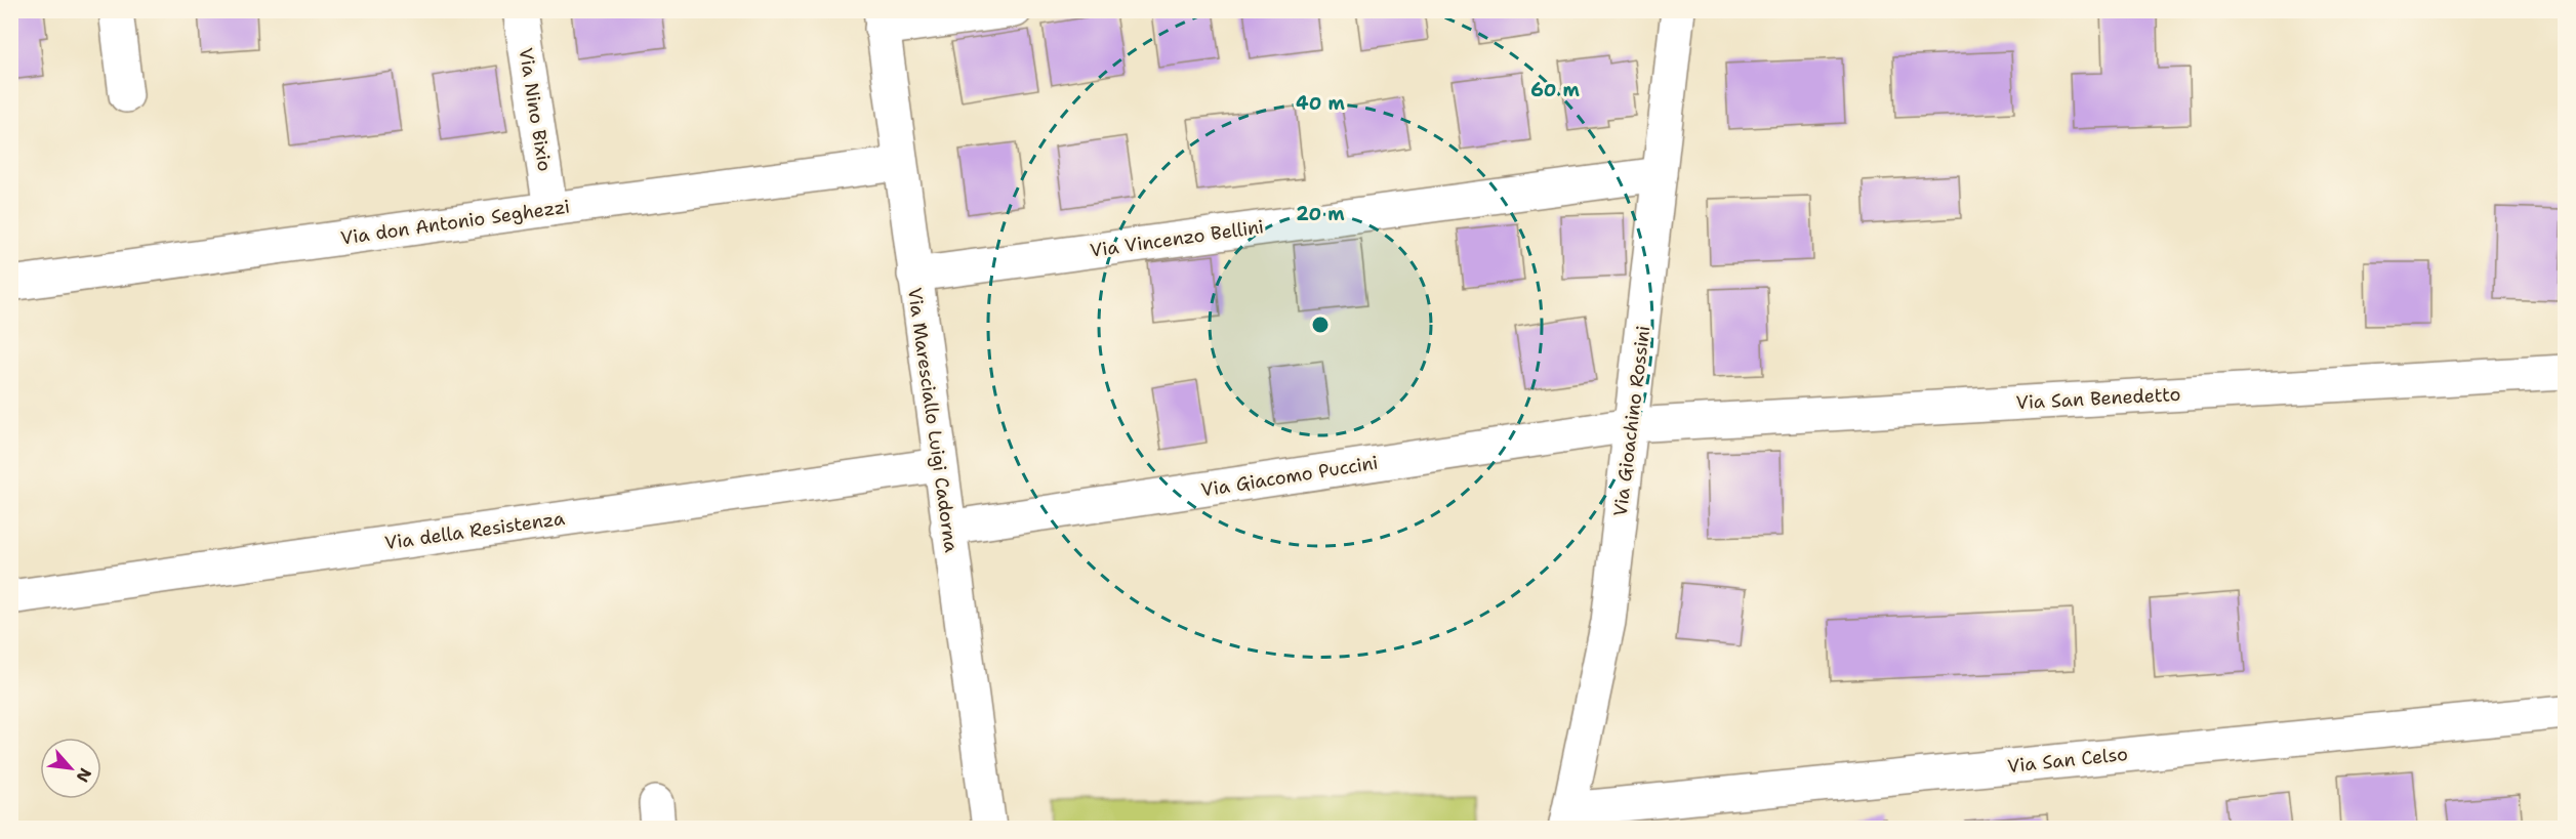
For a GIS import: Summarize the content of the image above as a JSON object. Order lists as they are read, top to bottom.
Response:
{
  "streets": {
    "street": [
      "Via Nino Bixio",
      "Via don Antonio Seghezzi",
      "Via Vincenzo Bellini",
      "Via San Benedetto",
      "Via Maresciallo Luigi Cadorna",
      "Via Gioachino Rossini",
      "Via Giacomo Puccini",
      "Via della Resistenza",
      "Via San Celso"
    ]
  },
  "crossings": [
    ["Via Nino Bixio", "Via don Antonio Seghezzi"],
    ["Via don Antonio Seghezzi", "Via Maresciallo Luigi Cadorna"],
    ["Via Vincenzo Bellini", "Via Maresciallo Luigi Cadorna"],
    ["Via Vincenzo Bellini", "Via Gioachino Rossini"],
    ["Via San Benedetto", "Via Gioachino Rossini"],
    ["Via San Benedetto", "Via Giacomo Puccini"],
    ["Via Maresciallo Luigi Cadorna", "Via Giacomo Puccini"],
    ["Via Maresciallo Luigi Cadorna", "Via della Resistenza"],
    ["Via Gioachino Rossini", "Via Giacomo Puccini"],
    ["Via Gioachino Rossini", "Via San Celso"]
  ],
  "north": "bottom right",
  "rings": ["60 m", "40 m", "20 m"]
}
